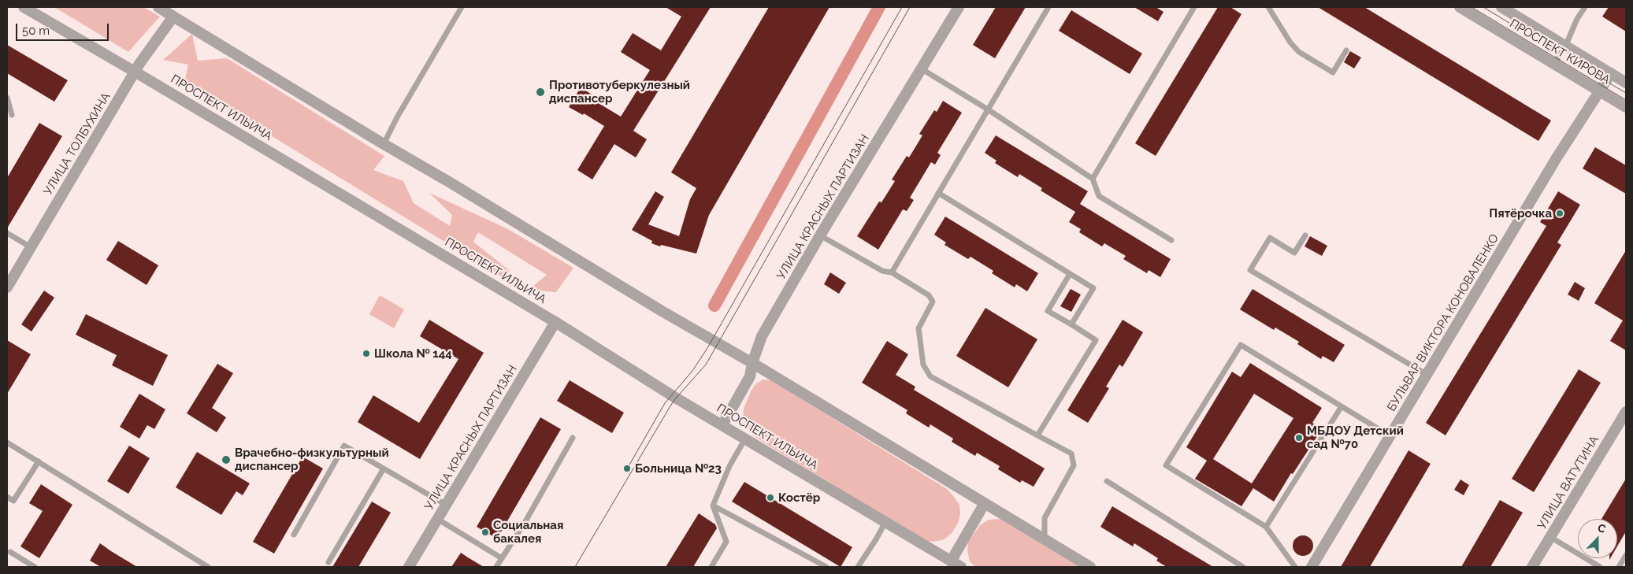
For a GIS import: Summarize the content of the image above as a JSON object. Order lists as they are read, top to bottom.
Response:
{
  "streets": {
    "street": [
      "ПРОСПЕКТ КИРОВА",
      "ПРОСПЕКТ ИЛЬИЧА",
      "УЛИЦА ТОЛБУХИНА",
      "УЛИЦА КРАСНЫХ ПАРТИЗАН",
      "БУЛЬВАР ВИКТОРА КОНОВАЛЕНКО",
      "УЛИЦА ВАТУТИНА"
    ]
  },
  "crossings": [
    ["ПРОСПЕКТ КИРОВА", "БУЛЬВАР ВИКТОРА КОНОВАЛЕНКО"],
    ["ПРОСПЕКТ ИЛЬИЧА", "УЛИЦА ТОЛБУХИНА"],
    ["ПРОСПЕКТ ИЛЬИЧА", "УЛИЦА КРАСНЫХ ПАРТИЗАН"]
  ],
  "places": [
    "Противотуберкулезный диспансер",
    "Пятёрочка",
    "Школа № 144",
    "МБДОУ Детский сад №70",
    "Врачебно-физкультурный диспансер",
    "Больница №23",
    "Костёр",
    "Социальная бакалея"
  ],
  "scale_bar": "50 m",
  "north": "top"
}
